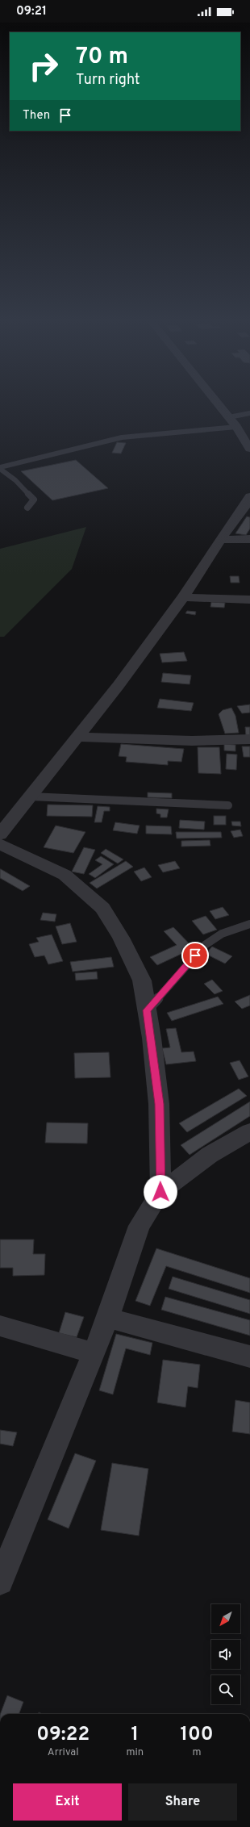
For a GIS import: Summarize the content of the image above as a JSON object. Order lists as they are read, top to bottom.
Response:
{
  "north": "bottom left",
  "page": {
    "status": "09:21",
    "turn": ["70 m", "Turn right"],
    "then": "Then",
    "eta": [
      "09:22",
      "Arrival",
      "1",
      "min",
      "100",
      "m"
    ],
    "buttons": ["Exit", "Share"]
  }
}
